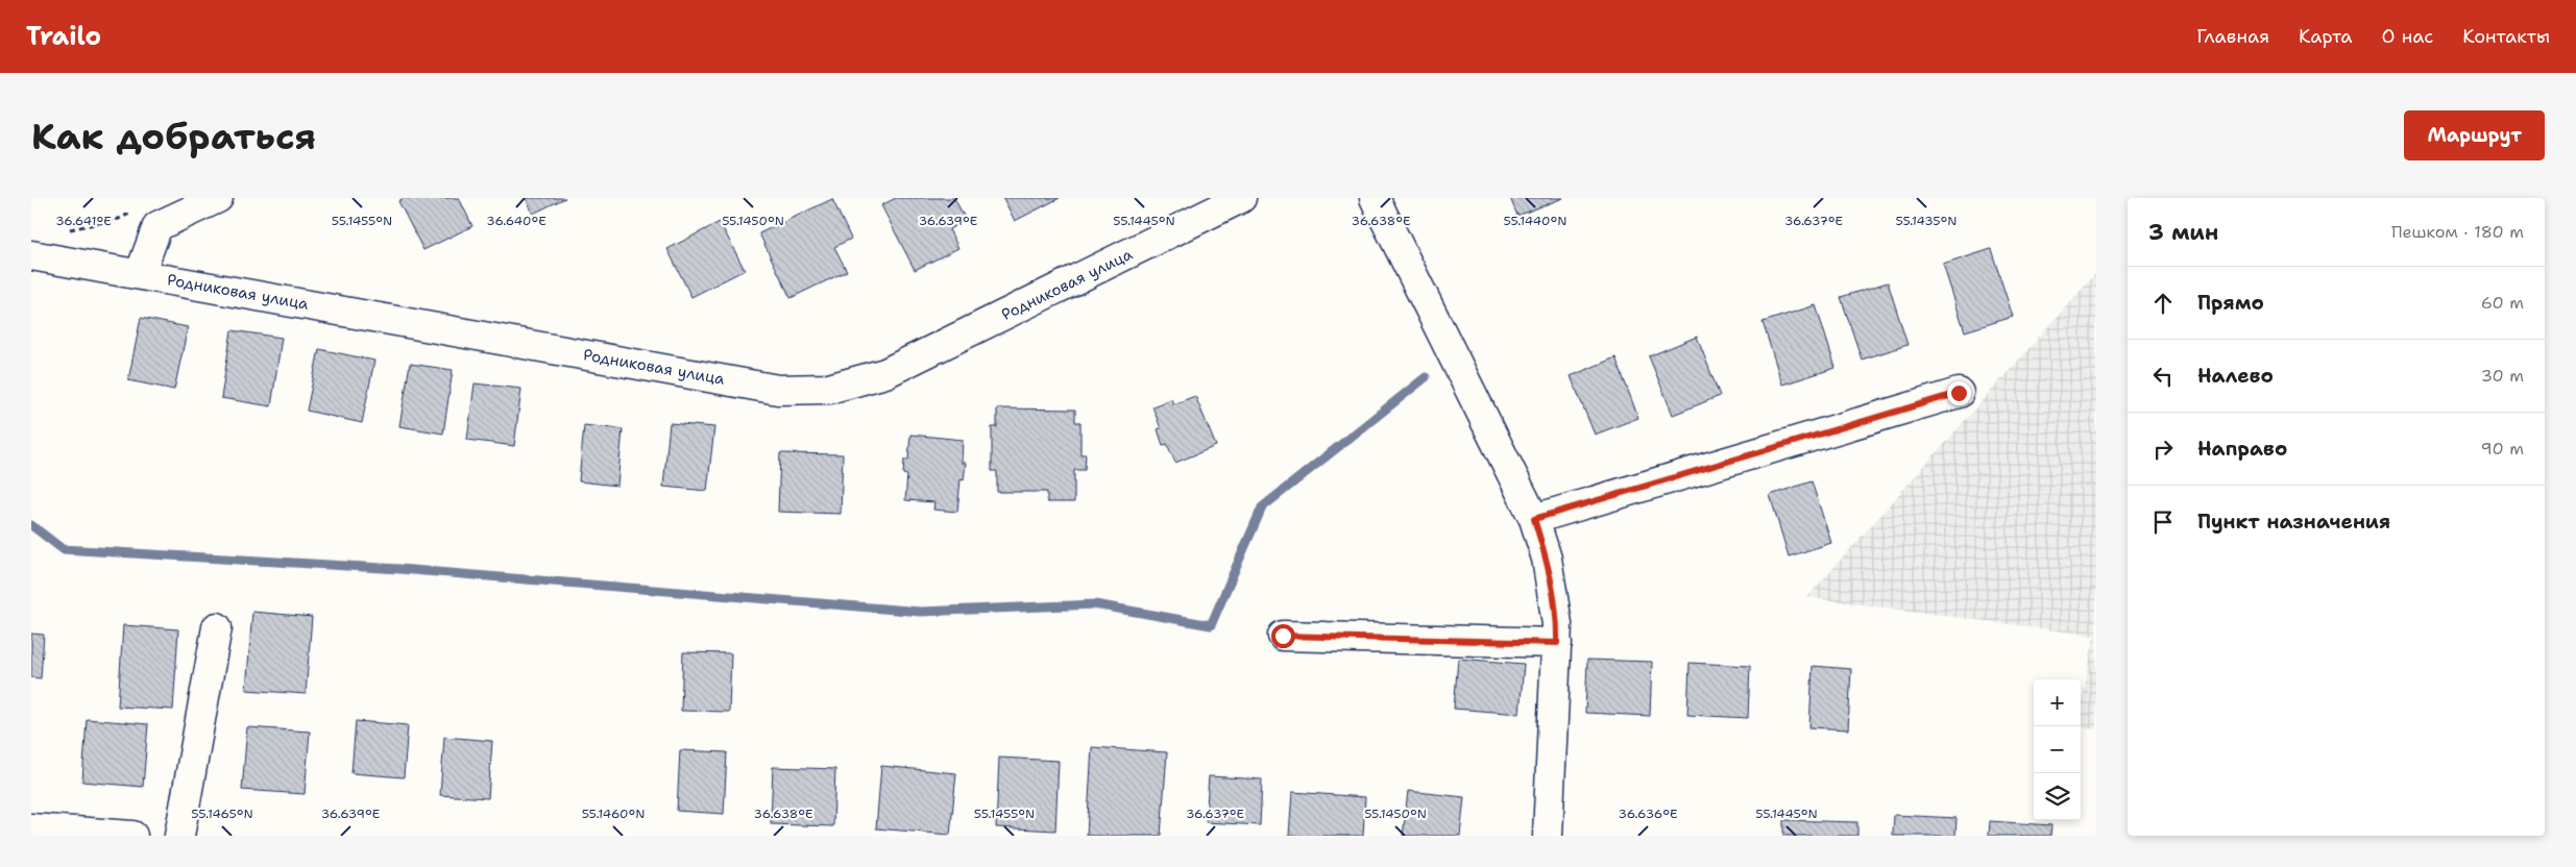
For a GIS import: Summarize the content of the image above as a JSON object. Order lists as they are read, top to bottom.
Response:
{
  "streets": {
    "street": ["Родниковая улица"]
  },
  "page": {
    "header": "Trailo",
    "nav": [
      "Главная",
      "Карта",
      "О нас",
      "Контакты"
    ],
    "buttons": "Маршрут",
    "title": "Как добраться",
    "heading": ["3 мин", "Пешком · 180 m"],
    "list": [
      ["Прямо", "60 m"],
      ["Налево", "30 m"],
      ["Направо", "90 m"],
      "Пункт назначения"
    ],
    "map_buttons": ["+", "−"]
  },
  "coordinates": [
    "55.1455°N",
    "55.1450°N",
    "55.1445°N",
    "55.1440°N",
    "55.1435°N",
    "36.641°E",
    "36.640°E",
    "36.639°E",
    "36.638°E",
    "36.637°E",
    "36.636°E",
    "55.1465°N",
    "55.1460°N"
  ]
}
